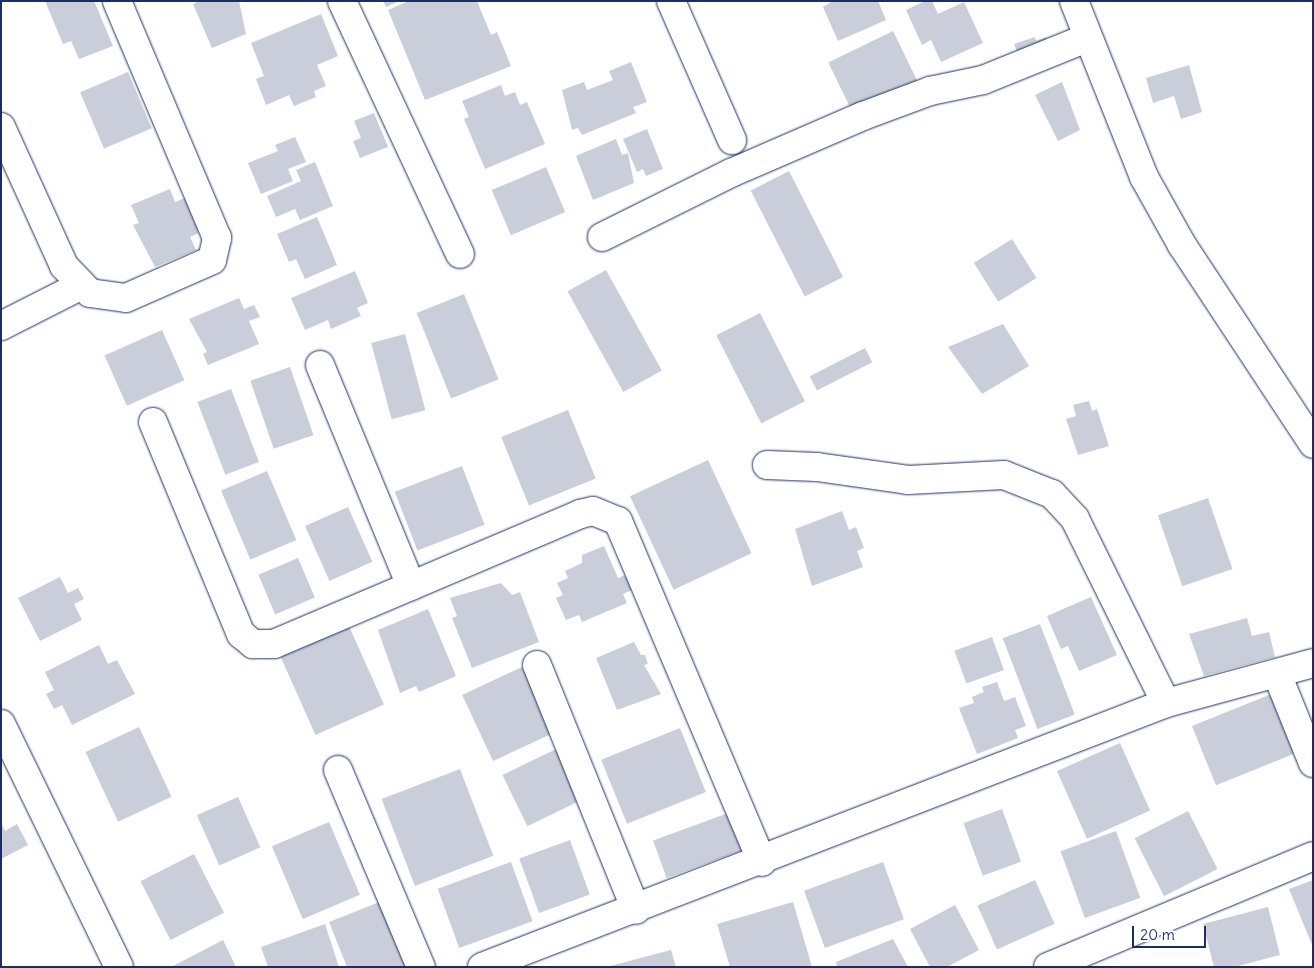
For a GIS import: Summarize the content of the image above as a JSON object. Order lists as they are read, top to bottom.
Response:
{
  "scale_bar": "20 m"
}
